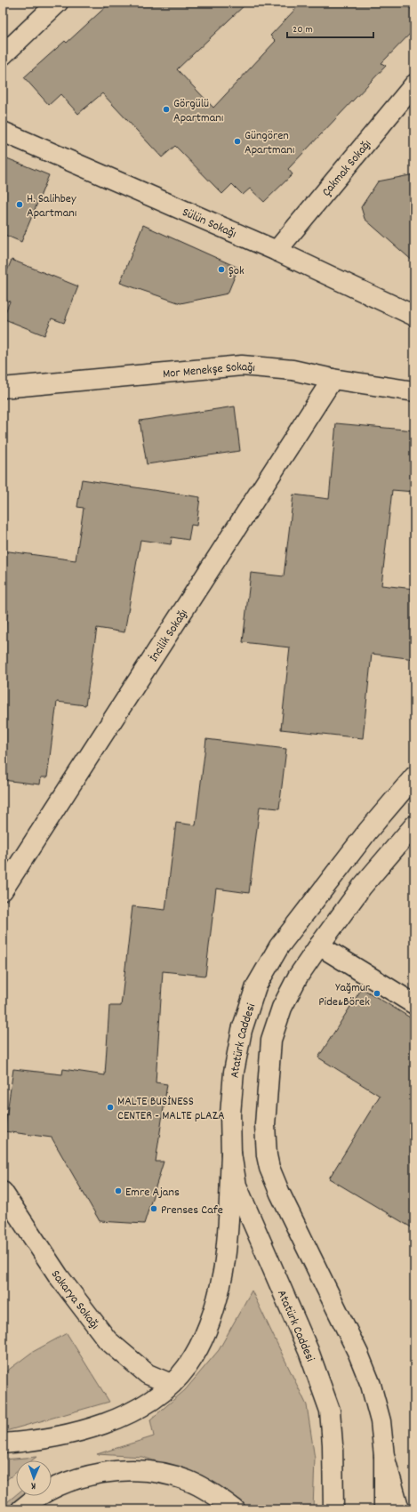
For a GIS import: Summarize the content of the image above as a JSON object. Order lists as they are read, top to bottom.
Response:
{
  "streets": {
    "main road": [
      "Çakmak Sokağı",
      "Sülün Sokağı",
      "Mor Menekşe Sokağı",
      "İncilik Sokağı",
      "Atatürk Caddesi",
      "Sakarya Sokağı"
    ]
  },
  "crossings": [
    ["Çakmak Sokağı", "Sülün Sokağı"],
    ["Mor Menekşe Sokağı", "İncilik Sokağı"]
  ],
  "places": [
    "Görgülü Apartmanı",
    "Güngören Apartmanı",
    "H. Salihbey Apartmanı",
    "Şok",
    "Yağmur Pide&Börek",
    "MALTE BUSİNESS CENTER - MALTE pLAZA",
    "Emre Ajans",
    "Prenses Cafe"
  ],
  "scale_bar": "20 m",
  "north": "bottom"
}
